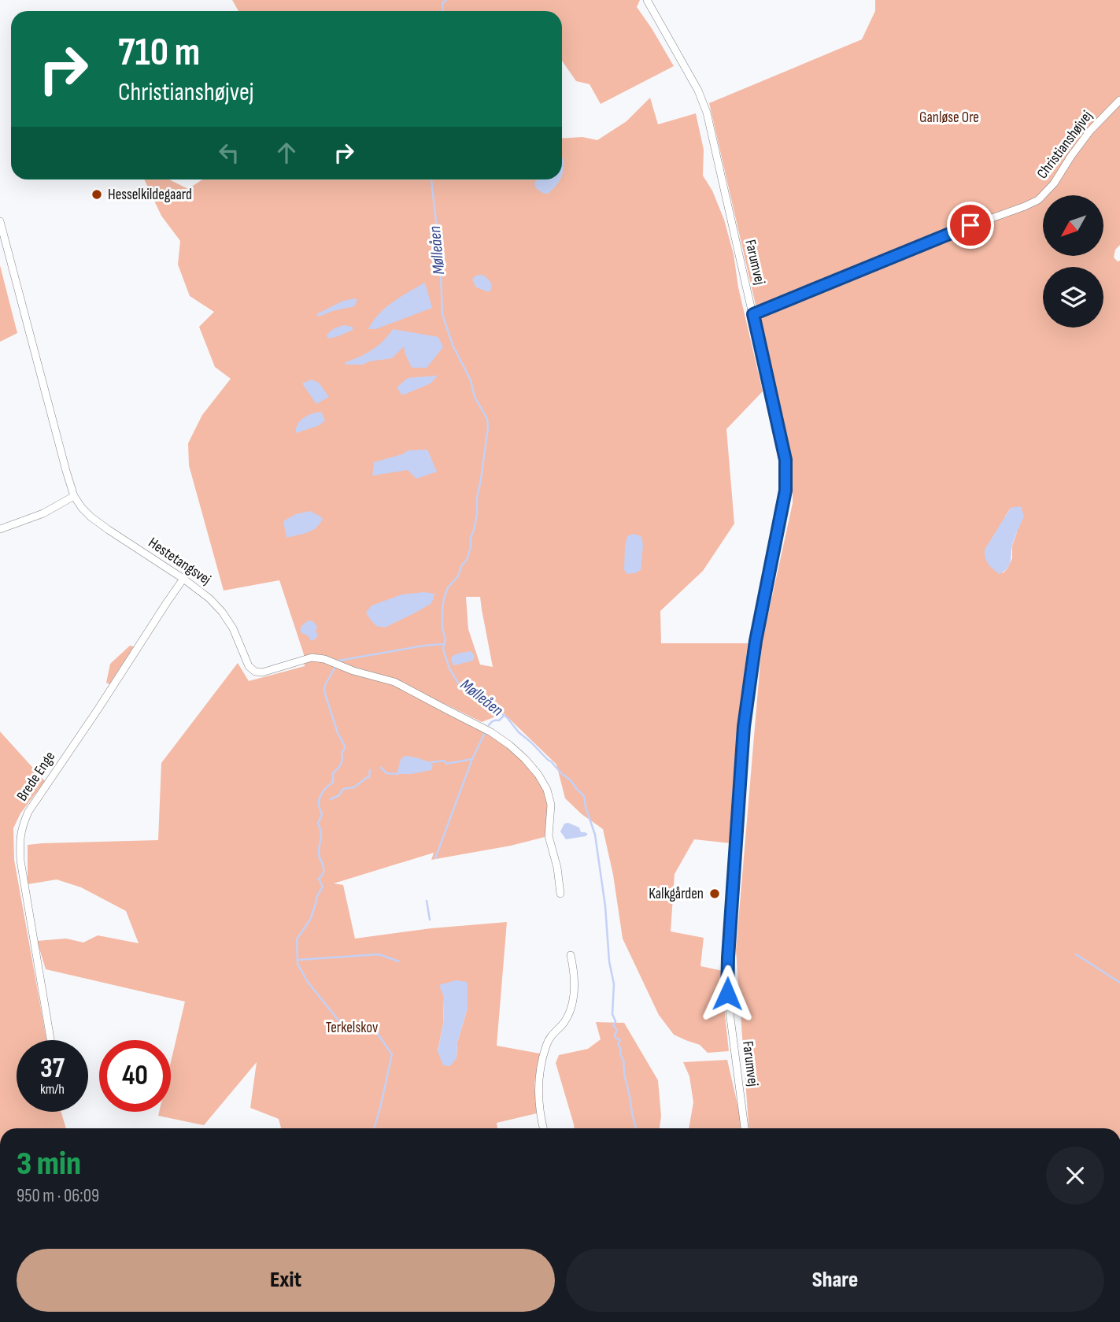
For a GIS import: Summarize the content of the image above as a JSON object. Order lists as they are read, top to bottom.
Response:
{
  "streets": {
    "street": [
      "Christianshøjvej",
      "Farumvej",
      "Hestetangsvej",
      "Brede Enge"
    ]
  },
  "crossings": [
    ["Christianshøjvej", "Farumvej"],
    ["Hestetangsvej", "Brede Enge"]
  ],
  "water": ["Mølleåen"],
  "parks": ["Ganløse Ore", "Terkelskov"],
  "places": ["Hesselkildegaard", "Kalkgården"],
  "north": "bottom left",
  "page": {
    "turn": ["710 m", "Christianshøjvej"],
    "speed": "37 km/h",
    "limit": "40",
    "heading": ["3 min", "950 m · 06:09"],
    "buttons": ["Exit", "Share"]
  }
}
